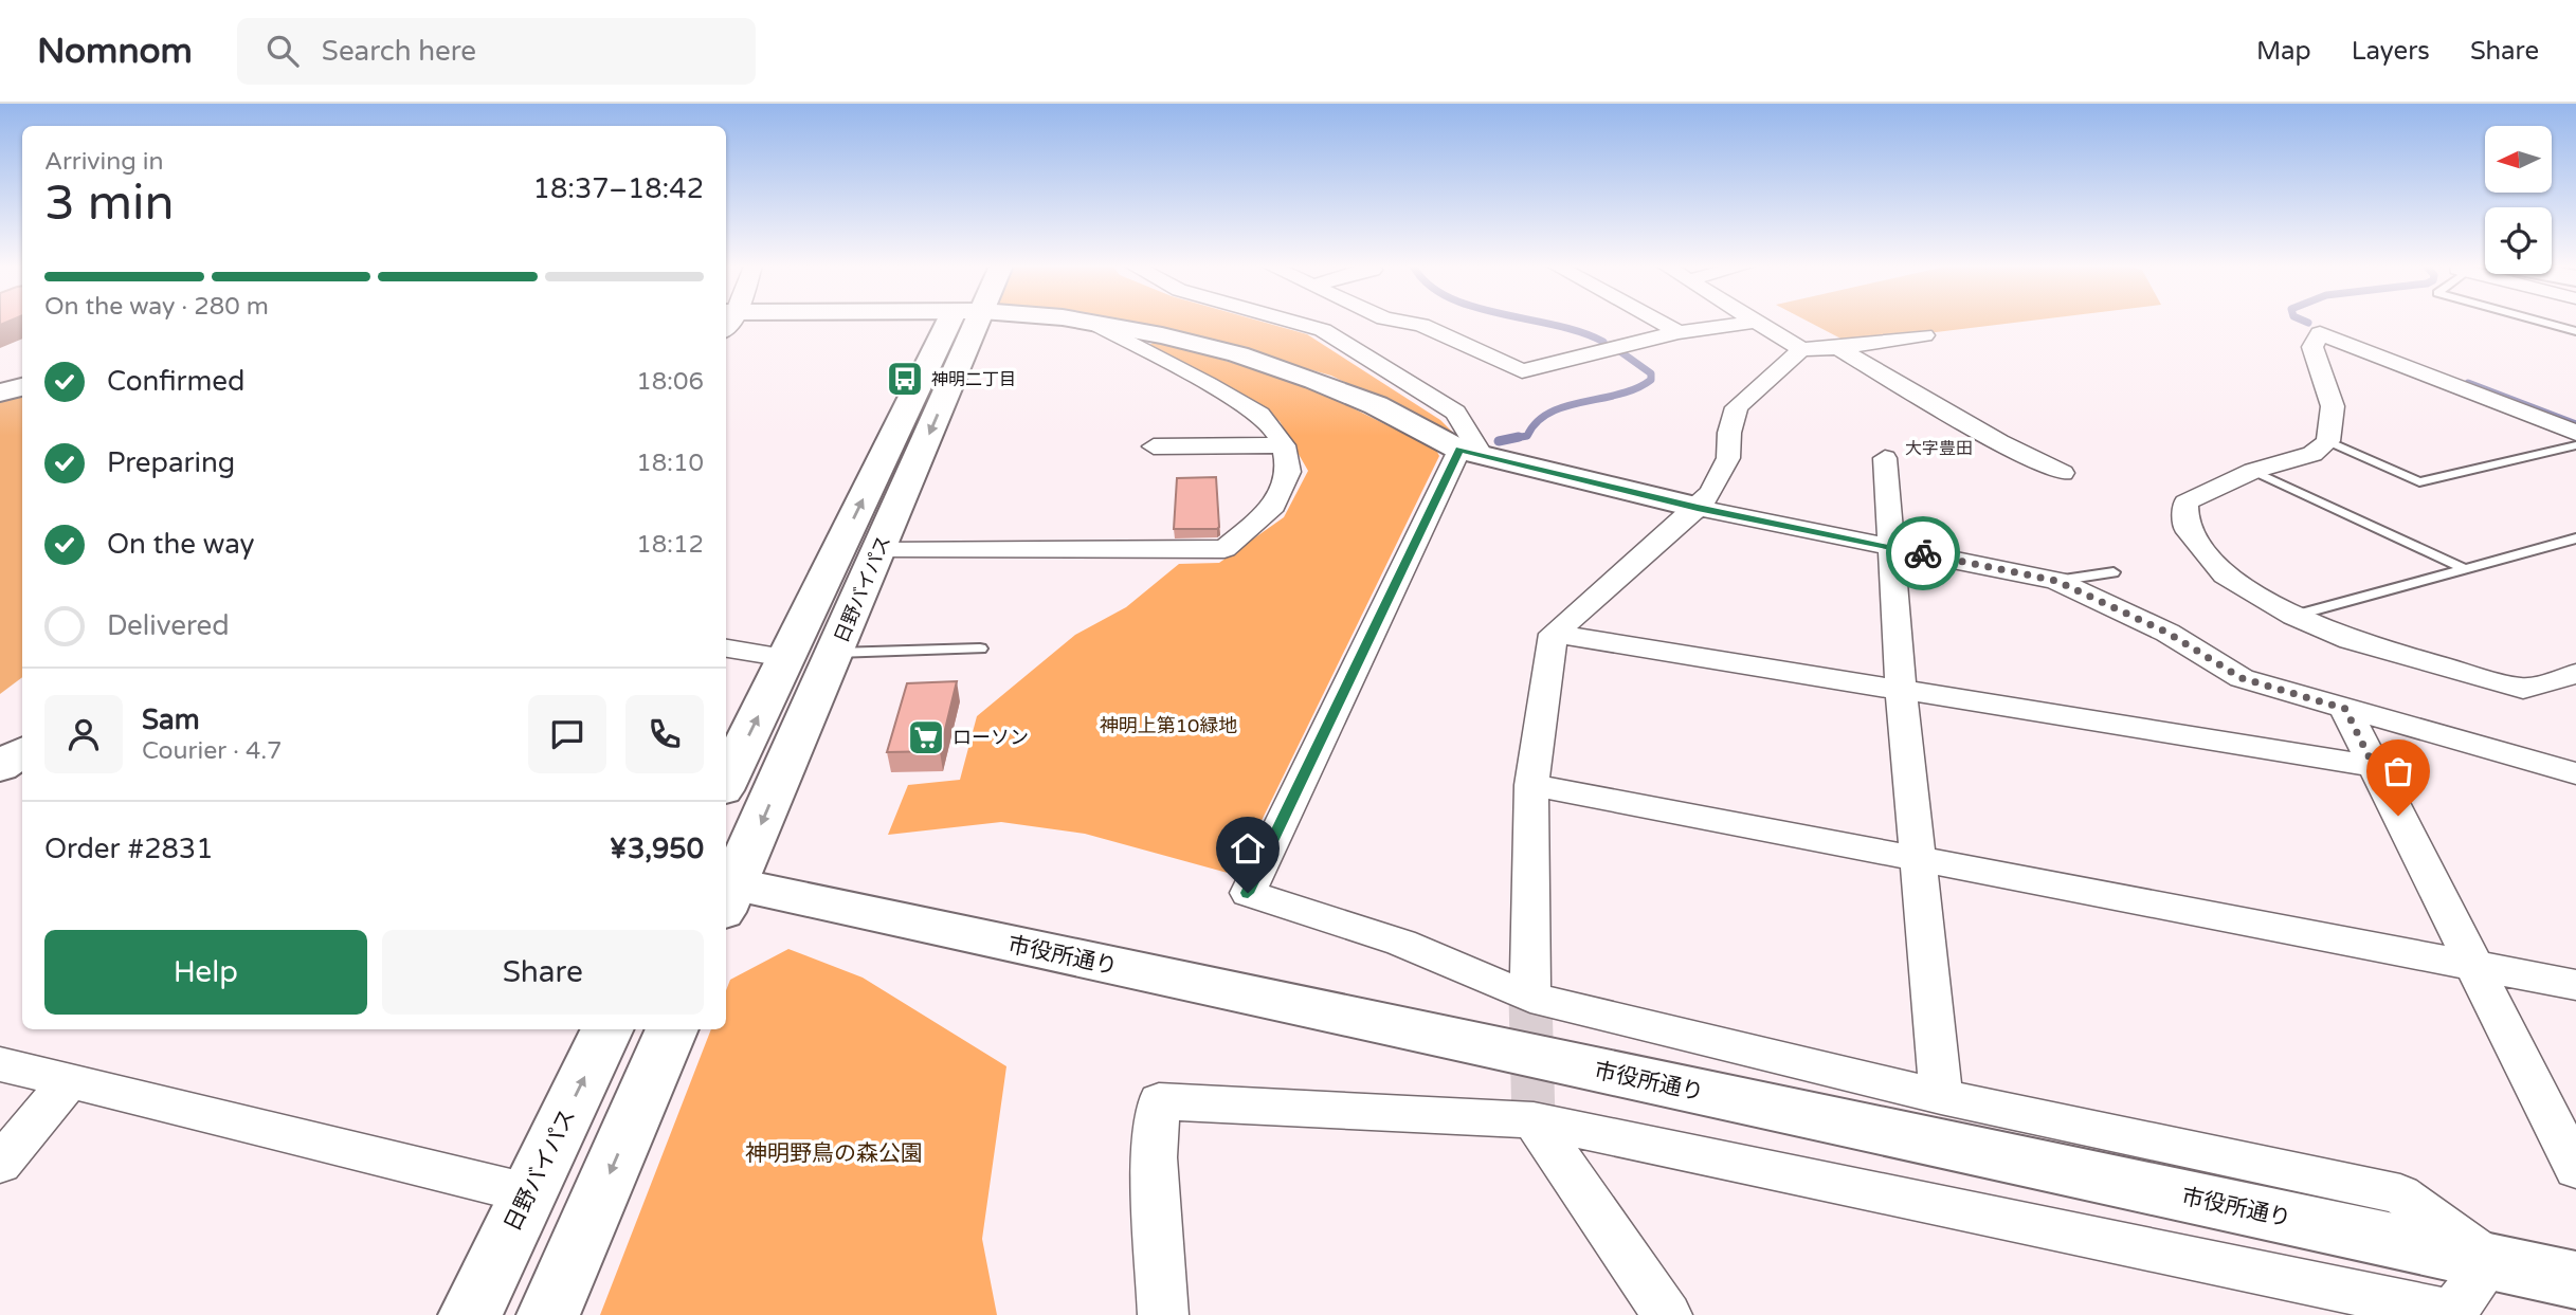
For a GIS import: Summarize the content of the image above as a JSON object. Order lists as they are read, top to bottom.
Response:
{
  "streets": {
    "main road": ["日野バイパス", "市役所通り"]
  },
  "crossings": [
    ["日野バイパス", "市役所通り"]
  ],
  "districts": ["大字豊田"],
  "parks": ["神明上第10緑地", "神明野鳥の森公園"],
  "places": {
    "bus stop": ["神明二丁目"],
    "supermarket": ["ローソン"]
  },
  "north": "left",
  "page": {
    "header": "Nomnom",
    "search": "Search here",
    "nav": ["Map", "Layers", "Share"],
    "heading": ["3 min", "Arriving in", "18:37–18:42"],
    "panel": [
      "Sam",
      "Courier · 4.7",
      "Order #2831",
      "¥3,950"
    ],
    "bar": "On the way · 280 m",
    "list": [
      ["Confirmed", "18:06"],
      ["Preparing", "18:10"],
      ["On the way", "18:12"],
      "Delivered"
    ],
    "buttons": ["Help", "Share"]
  }
}
